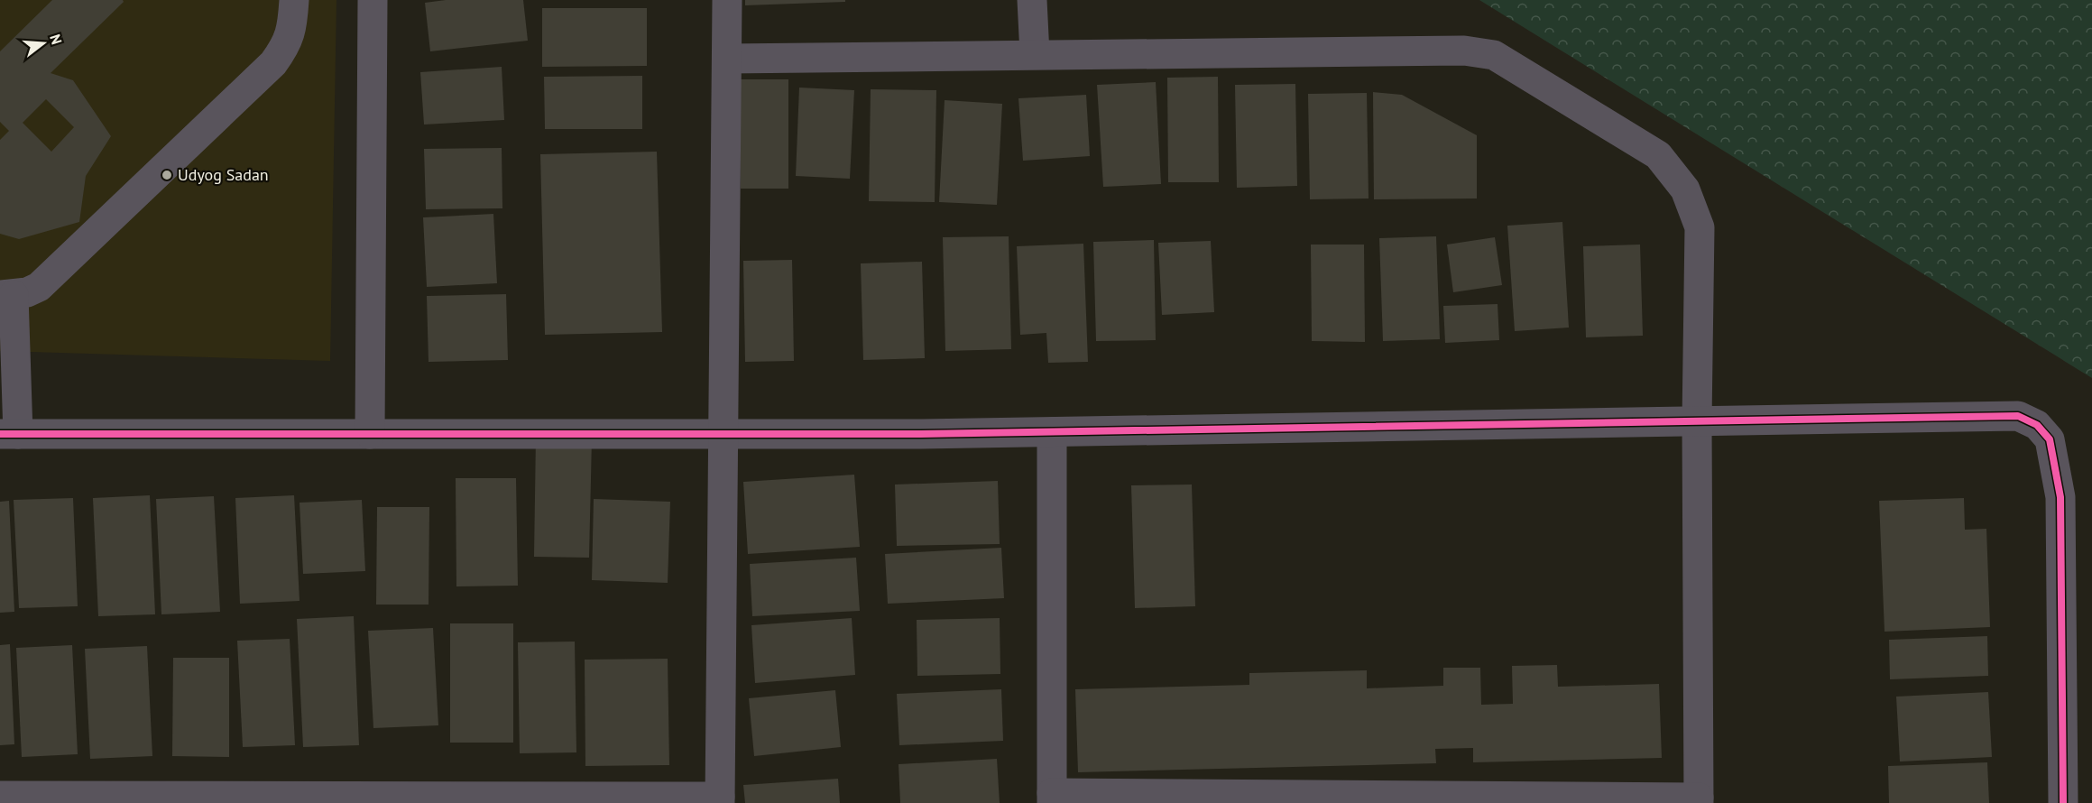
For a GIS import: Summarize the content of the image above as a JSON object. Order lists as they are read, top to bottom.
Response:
{
  "places": ["Udyog Sadan"],
  "north": "right"
}
